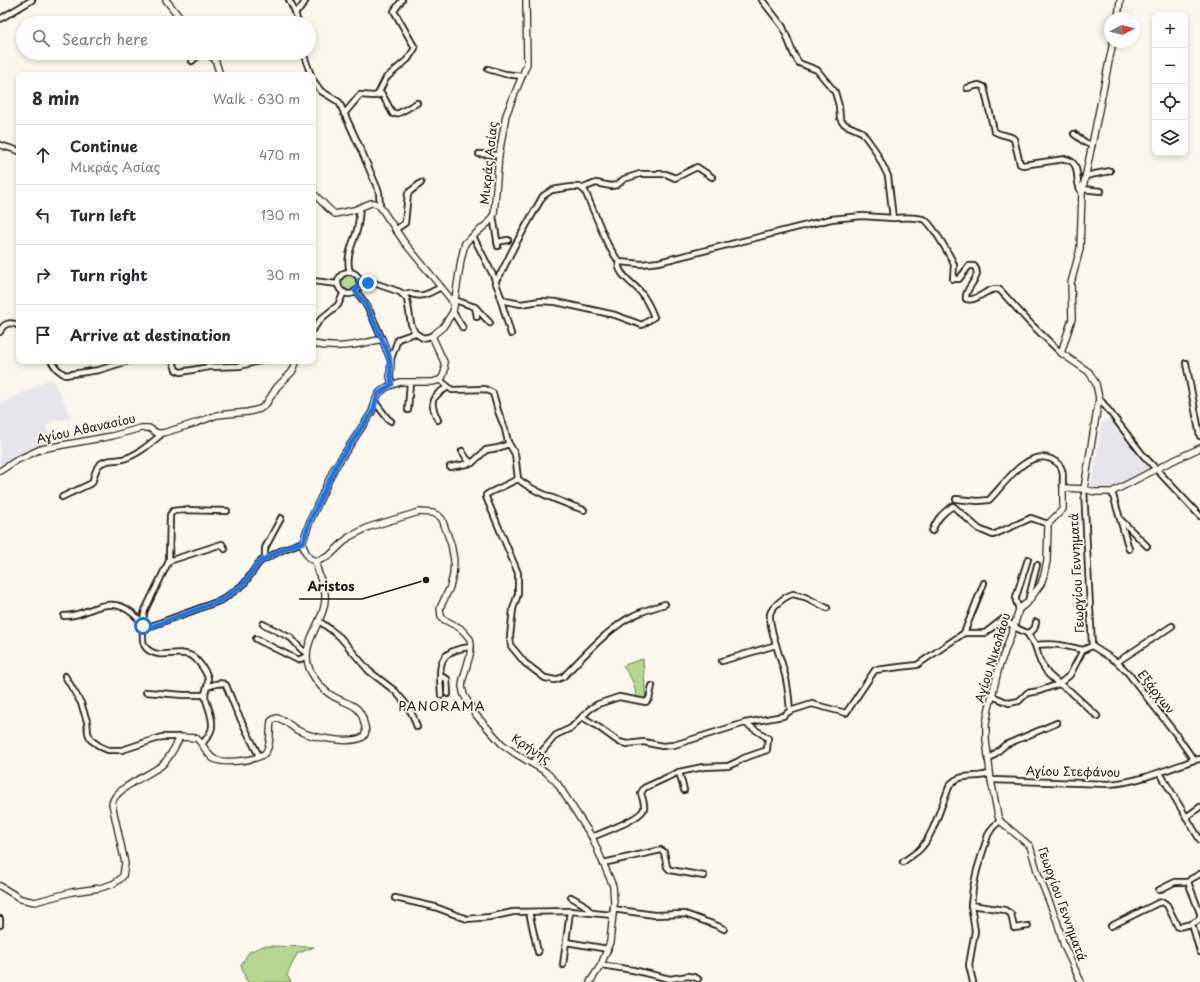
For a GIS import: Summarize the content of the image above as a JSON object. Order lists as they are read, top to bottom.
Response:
{
  "streets": {
    "street": [
      "Μικράς Ασίας",
      "Αγίου Αθανασίου",
      "Γεωργίου Γεννηματά",
      "Αγίου Νικολάου",
      "Εξάρχων",
      "Κρήνης",
      "Αγίου Στεφάνου"
    ]
  },
  "crossings": [
    ["Γεωργίου Γεννηματά", "Αγίου Νικολάου"],
    ["Γεωργίου Γεννηματά", "Εξάρχων"],
    ["Αγίου Νικολάου", "Αγίου Στεφάνου"],
    ["Εξάρχων", "Αγίου Στεφάνου"]
  ],
  "districts": ["PANORAMA"],
  "places": ["Aristos"],
  "north": "right",
  "page": {
    "map_buttons": ["+", "−"],
    "search": "Search here",
    "heading": ["8 min", "Walk · 630 m"],
    "list": [
      ["Continue", "Μικράς Ασίας", "470 m"],
      ["Turn left", "130 m"],
      ["Turn right", "30 m"],
      "Arrive at destination"
    ]
  }
}
